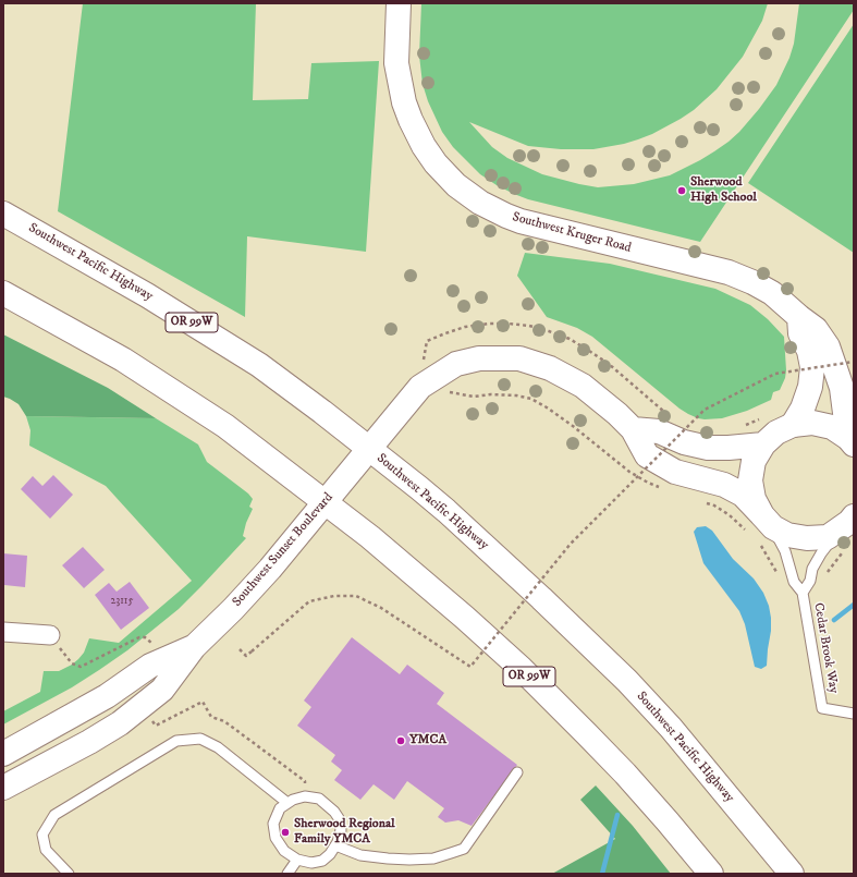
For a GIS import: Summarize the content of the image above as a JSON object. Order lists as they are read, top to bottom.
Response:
{
  "streets": {
    "main road": [
      "Southwest Kruger Road",
      "Southwest Pacific Highway",
      "OR 99W",
      "Southwest Sunset Boulevard"
    ],
    "lane": ["Cedar Brook Way"]
  },
  "crossings": [
    ["Southwest Pacific Highway", "Southwest Sunset Boulevard"],
    ["OR 99W", "Southwest Sunset Boulevard"],
    ["Southwest Sunset Boulevard", "Cedar Brook Way"]
  ],
  "places": ["Sherwood High School", "YMCA", "Sherwood Regional Family YMCA"],
  "house_numbers": ["23115"]
}
